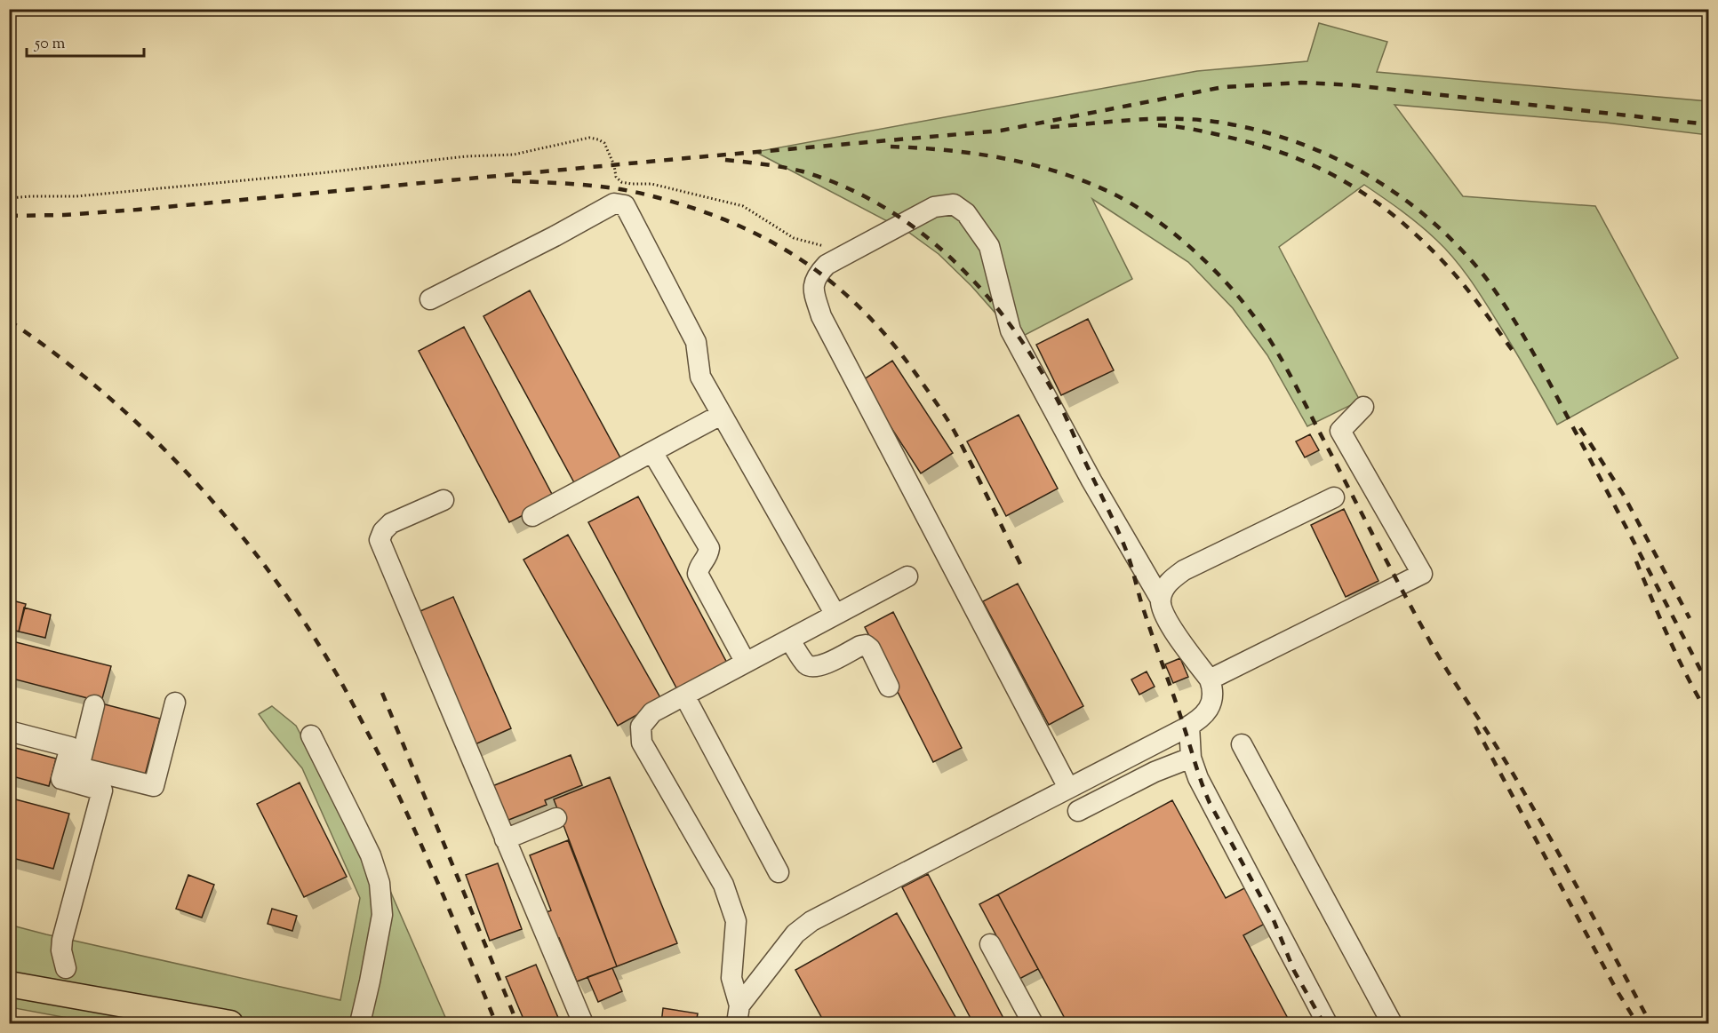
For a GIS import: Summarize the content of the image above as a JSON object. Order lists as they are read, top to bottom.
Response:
{
  "scale_bar": "50 m"
}
